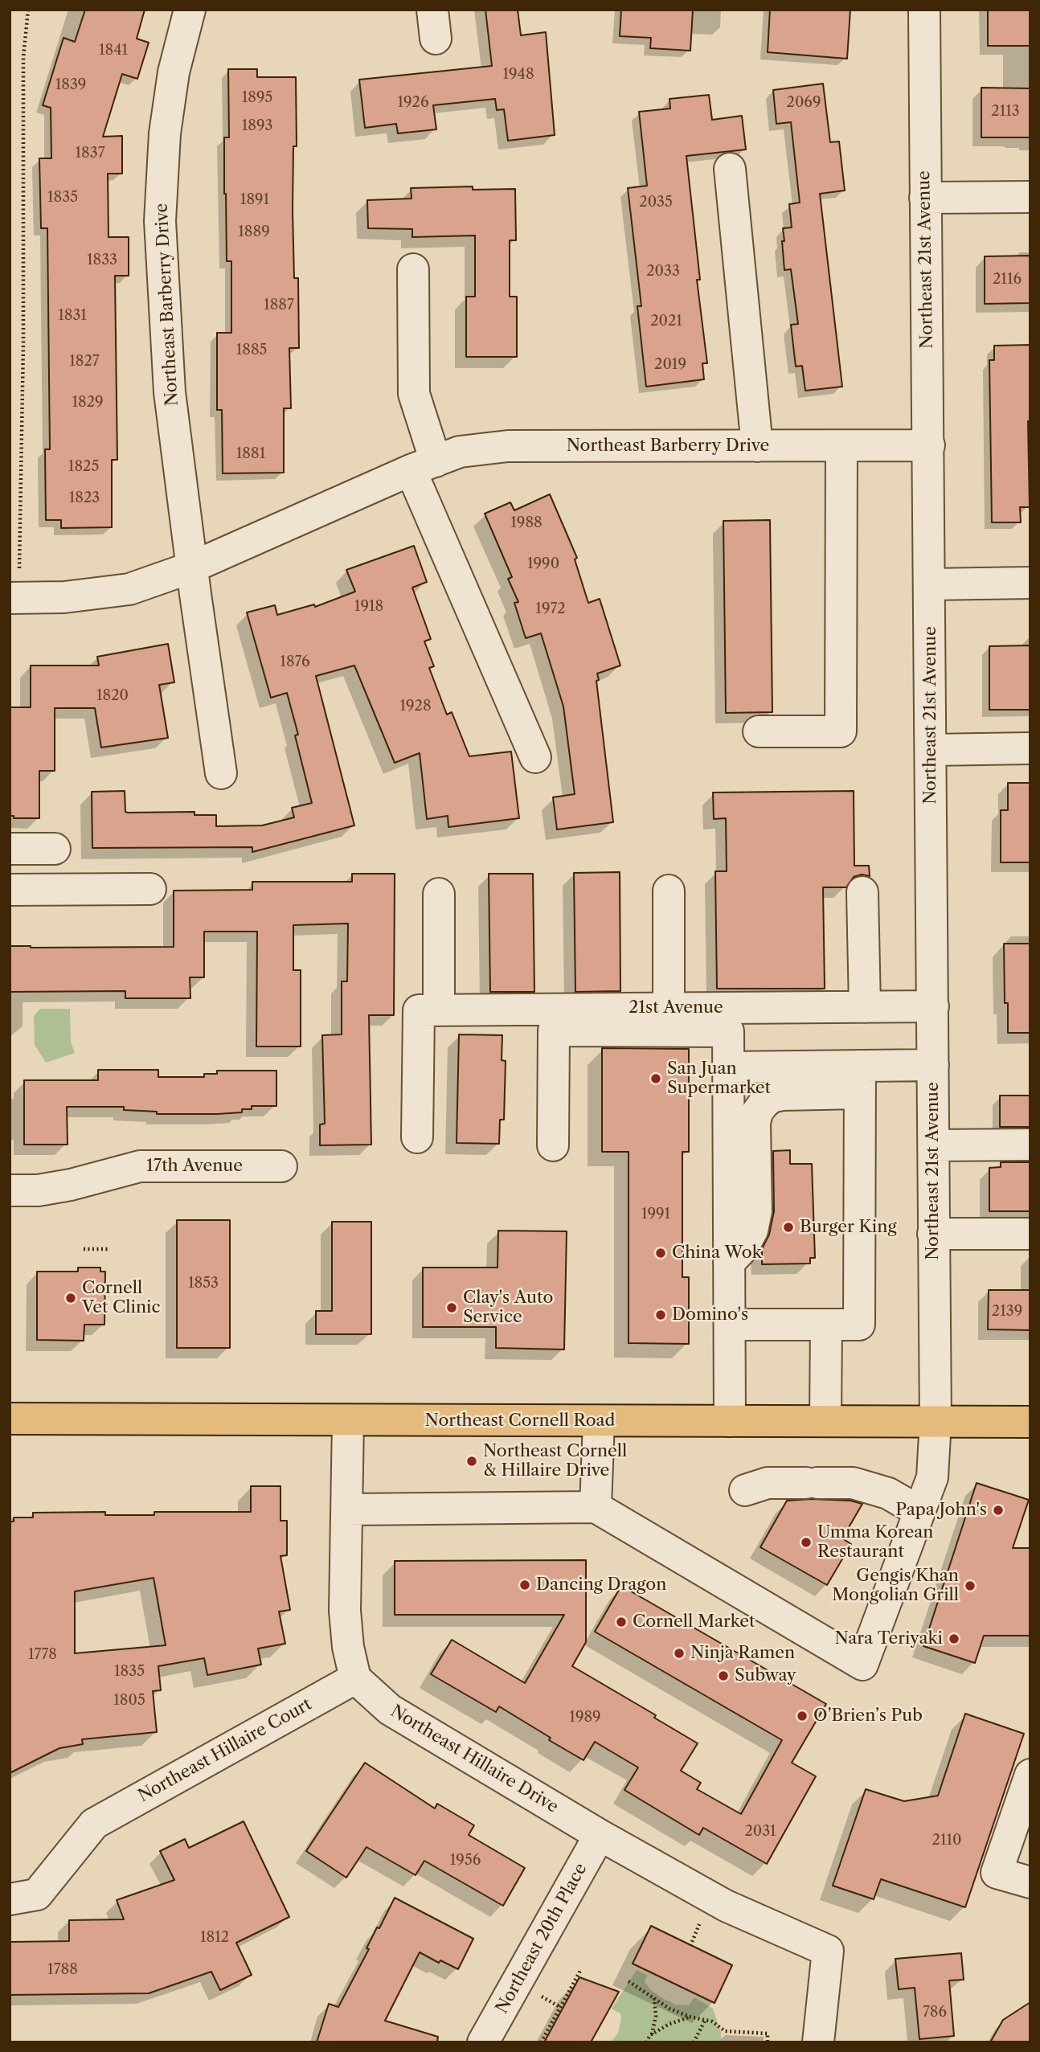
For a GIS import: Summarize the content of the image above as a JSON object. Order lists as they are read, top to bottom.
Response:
{
  "streets": {
    "highway": ["Northeast Cornell Road"],
    "street": [
      "Northeast 21st Avenue",
      "Northeast Barberry Drive",
      "21st Avenue",
      "17th Avenue",
      "Northeast Hillaire Court",
      "Northeast Hillaire Drive",
      "Northeast 20th Place"
    ]
  },
  "crossings": [
    ["Northeast 21st Avenue", "Northeast Barberry Drive"],
    ["Northeast 21st Avenue", "21st Avenue"],
    ["Northeast 21st Avenue", "Northeast Cornell Road"],
    ["Northeast Hillaire Court", "Northeast Hillaire Drive"],
    ["Northeast Hillaire Drive", "Northeast 20th Place"]
  ],
  "places": [
    "San Juan Supermarket",
    "Burger King",
    "China Wok",
    "Cornell Vet Clinic",
    "Clay's Auto Service",
    "Domino's",
    "Northeast Cornell & Hillaire Drive",
    "Papa John's",
    "Umma Korean Restaurant",
    "Dancing Dragon",
    "Gengis Khan Mongolian Grill",
    "Cornell Market",
    "Nara Teriyaki",
    "Ninja Ramen",
    "Subway",
    "O’Brien’s Pub"
  ],
  "house_numbers": [
    "1841",
    "1948",
    "1839",
    "1895",
    "1926",
    "2069",
    "2113",
    "1893",
    "1837",
    "1835",
    "1891",
    "2035",
    "1889",
    "1833",
    "2033",
    "2116",
    "1887",
    "1831",
    "2021",
    "1885",
    "1827",
    "2019",
    "1829",
    "1881",
    "1825",
    "1823",
    "1988",
    "1990",
    "1918",
    "1972",
    "1876",
    "1820",
    "1928",
    "1991",
    "1853",
    "2139",
    "1778",
    "1835",
    "1805",
    "1989",
    "2031",
    "2110",
    "1956",
    "1812",
    "1788",
    "786"
  ]
}
